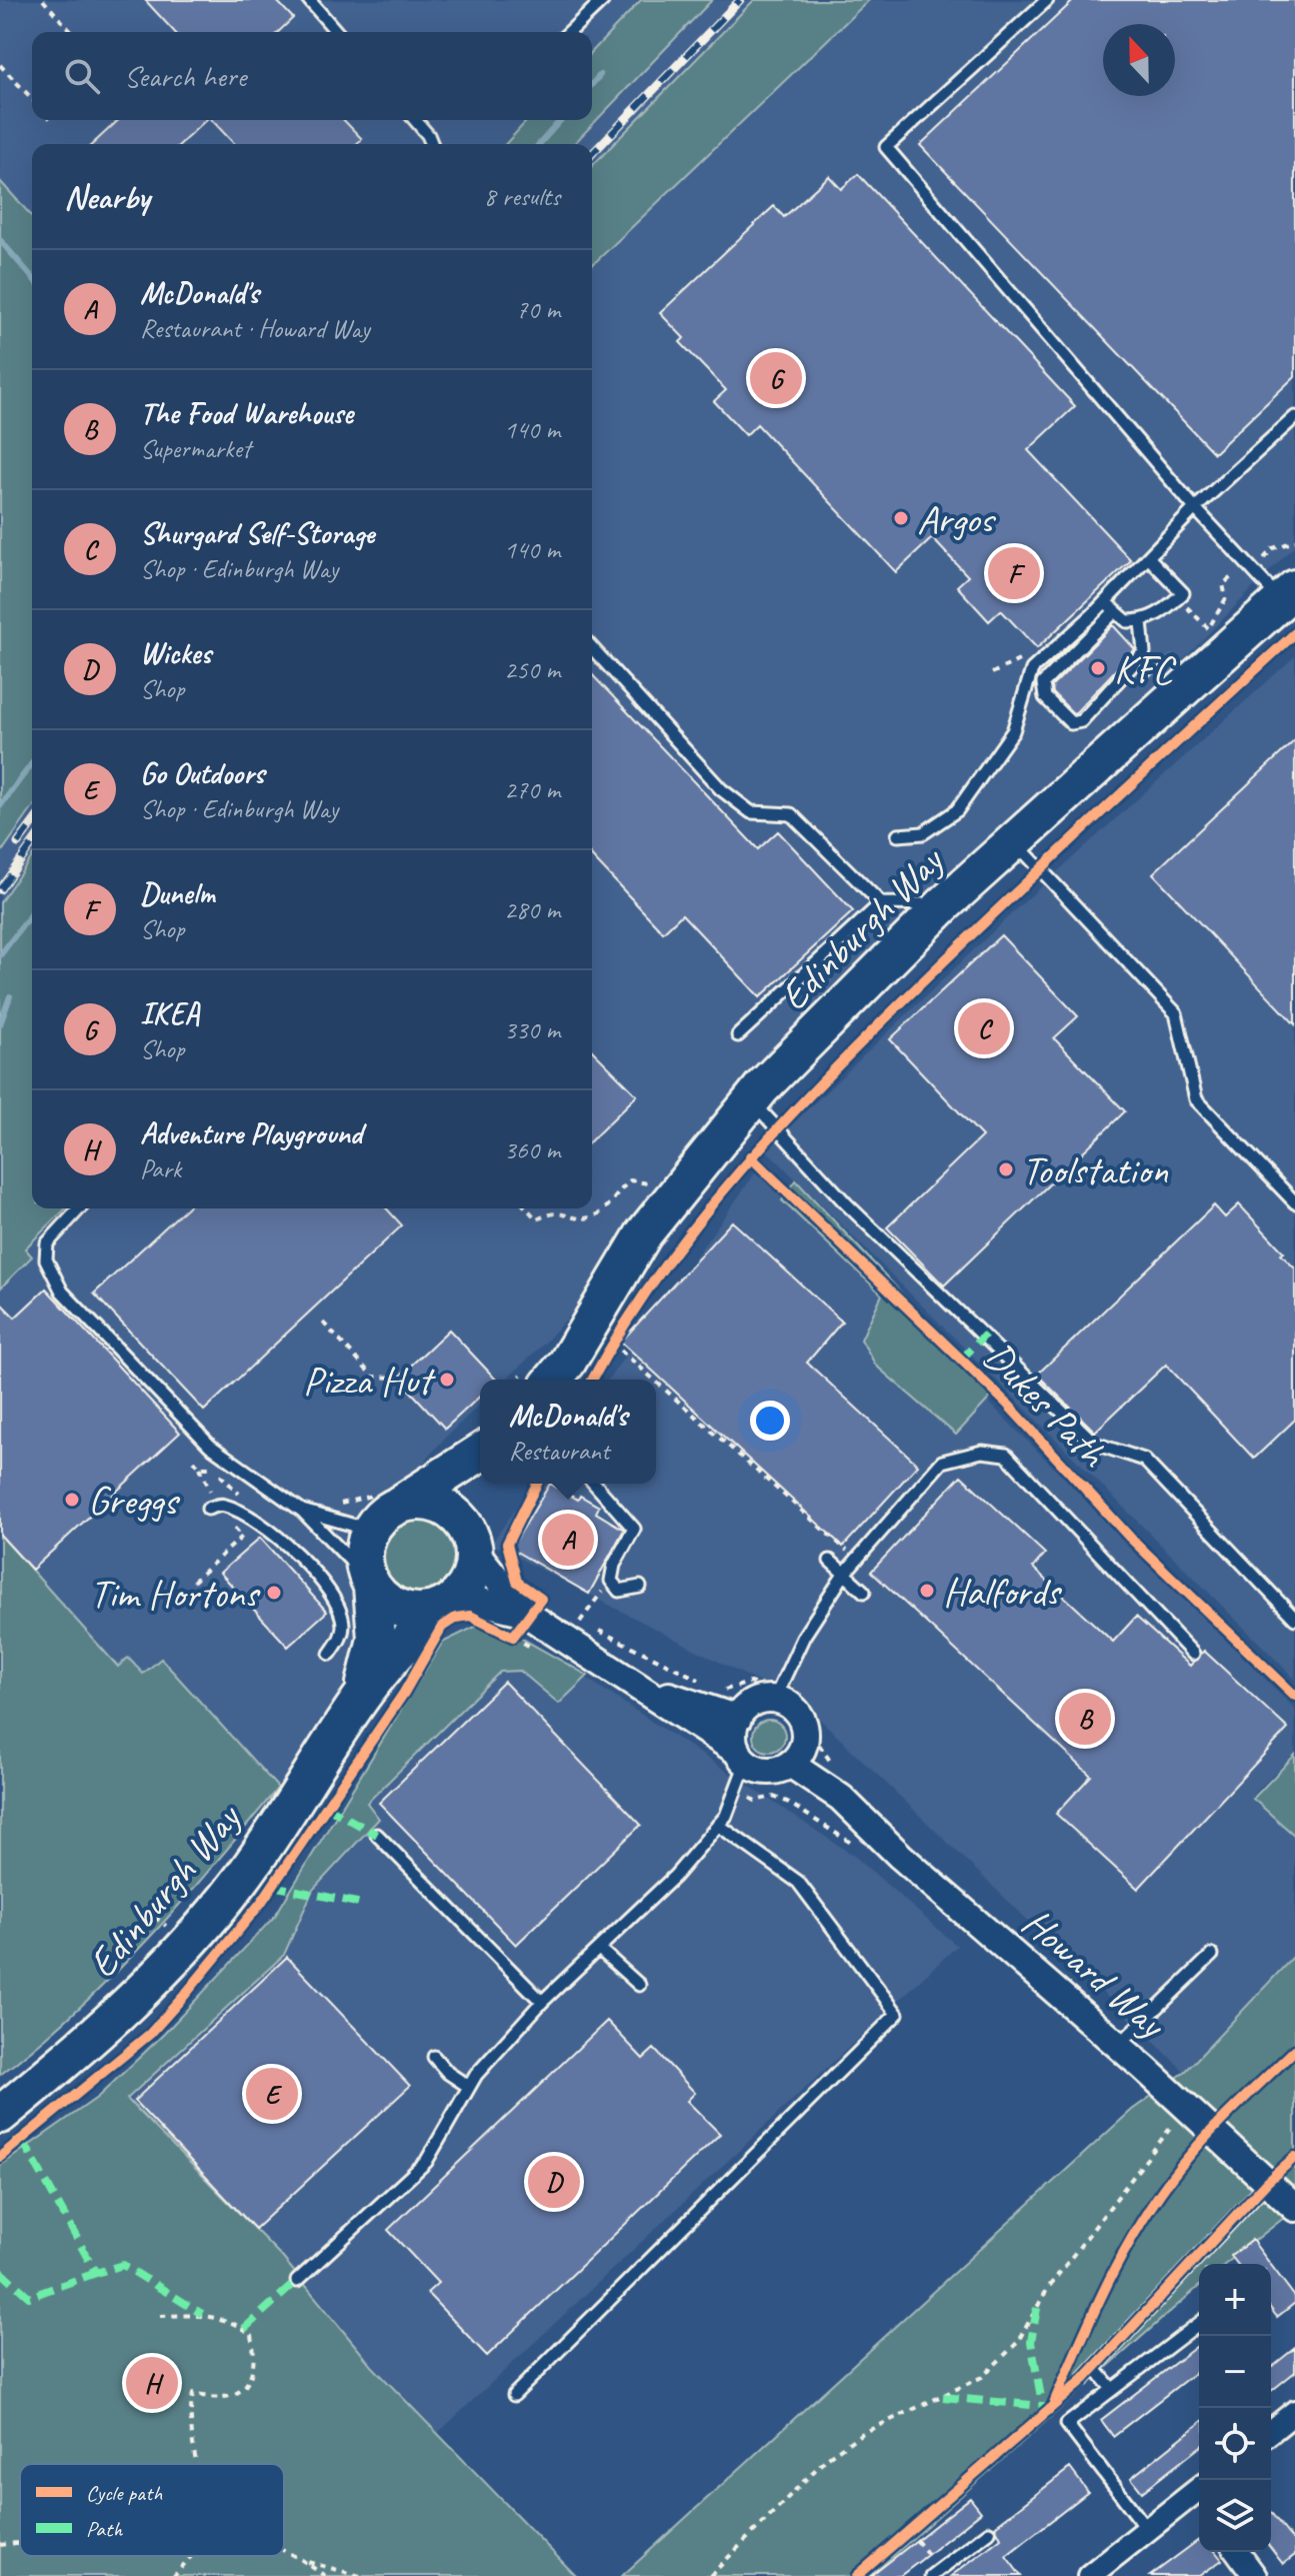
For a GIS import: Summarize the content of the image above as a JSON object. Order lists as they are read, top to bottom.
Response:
{
  "streets": {
    "highway": ["Edinburgh Way"],
    "street": ["Howard Way"],
    "cycle path": ["Dukes Path"]
  },
  "places": [
    "Argos",
    "KFC",
    "Toolstation",
    "Pizza Hut",
    "Greggs",
    "Halfords",
    "Tim Hortons"
  ],
  "legend": ["Cycle path", "Path"],
  "north": "top",
  "page": {
    "search": "Search here",
    "heading": ["Nearby", "8 results"],
    "list": [
      {
        "mark": "A",
        "name": "McDonald's",
        "note": "Restaurant · Howard Way",
        "value": "70 m"
      },
      {
        "mark": "B",
        "name": "The Food Warehouse",
        "note": "Supermarket",
        "value": "140 m"
      },
      {
        "mark": "C",
        "name": "Shurgard Self-Storage",
        "note": "Shop · Edinburgh Way",
        "value": "140 m"
      },
      {
        "mark": "D",
        "name": "Wickes",
        "note": "Shop",
        "value": "250 m"
      },
      {
        "mark": "E",
        "name": "Go Outdoors",
        "note": "Shop · Edinburgh Way",
        "value": "270 m"
      },
      {
        "mark": "F",
        "name": "Dunelm",
        "note": "Shop",
        "value": "280 m"
      },
      {
        "mark": "G",
        "name": "IKEA",
        "note": "Shop",
        "value": "330 m"
      },
      {
        "mark": "H",
        "name": "Adventure Playground",
        "note": "Park",
        "value": "360 m"
      }
    ],
    "pins": [
      "G",
      "F",
      "C",
      "A",
      "B",
      "E",
      "D",
      "H"
    ],
    "popup": ["McDonald's", "Restaurant"],
    "map_buttons": ["+", "−"]
  }
}
